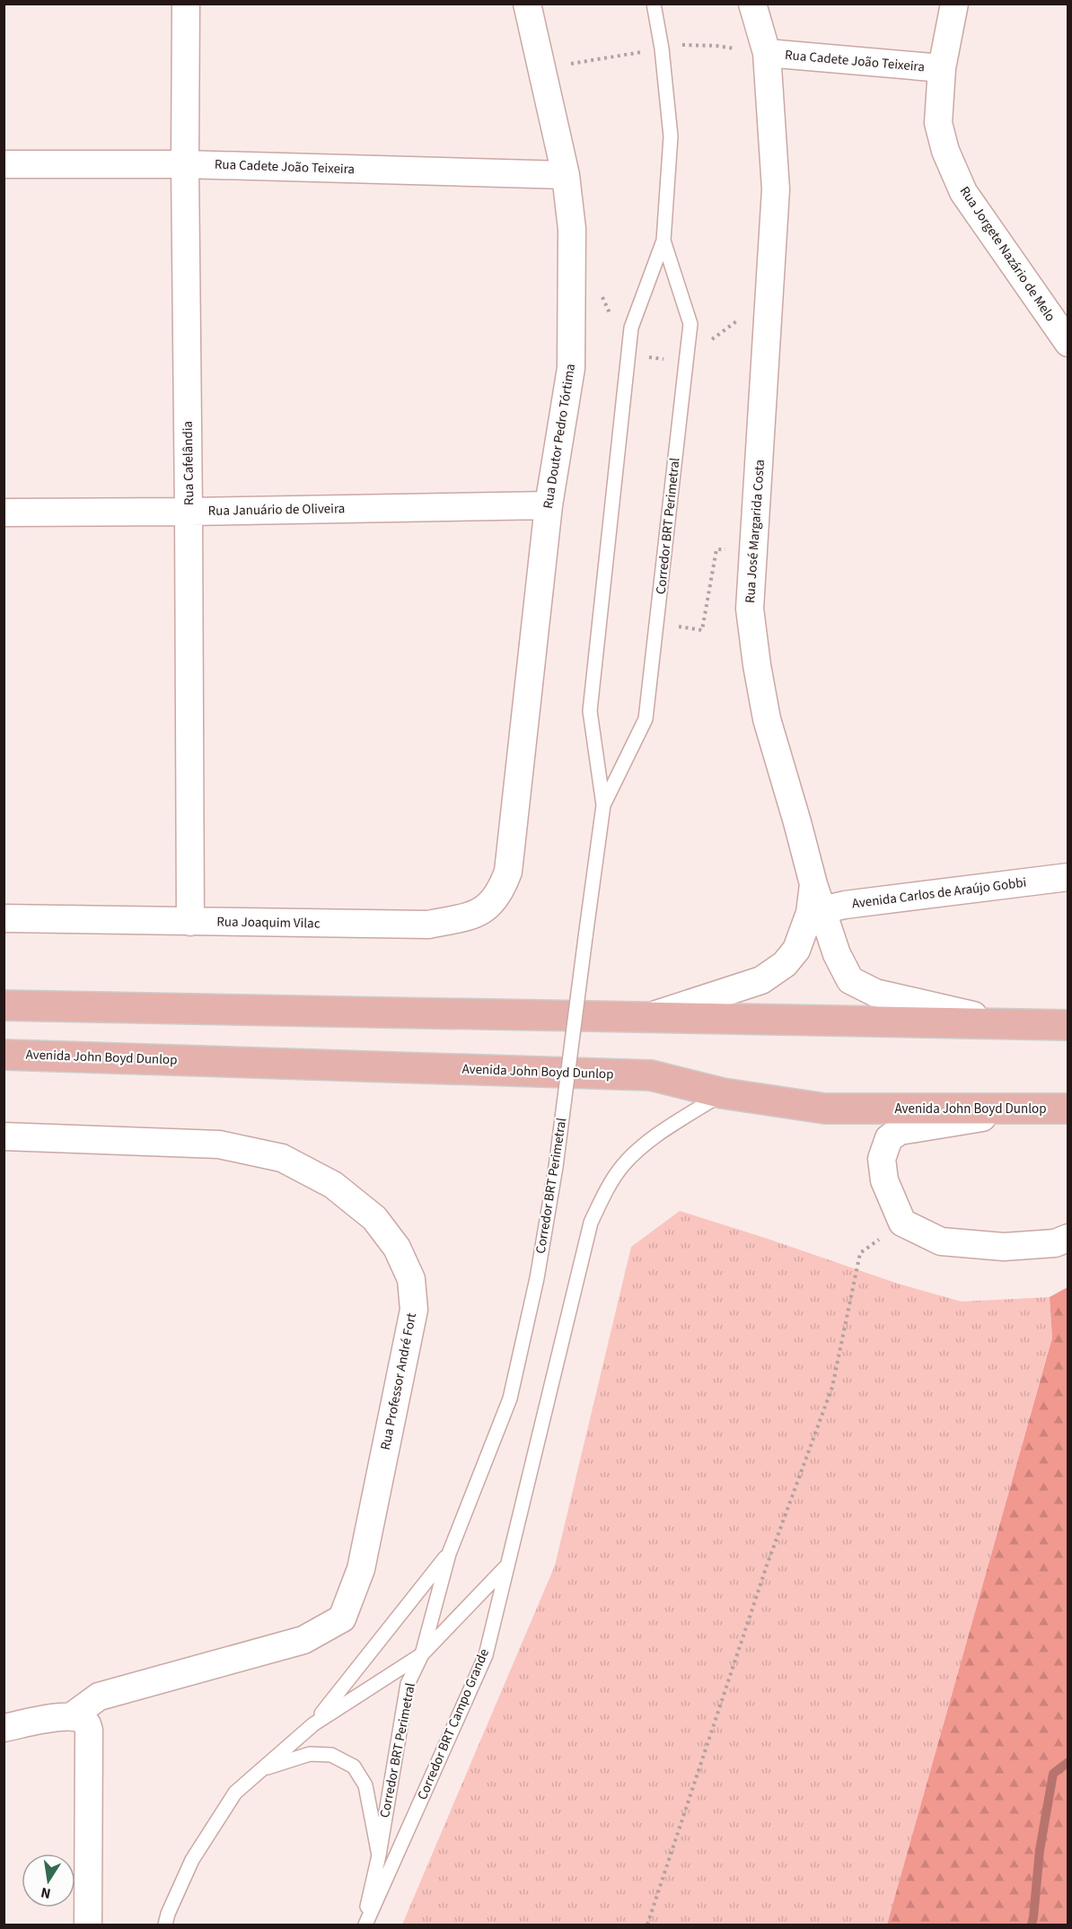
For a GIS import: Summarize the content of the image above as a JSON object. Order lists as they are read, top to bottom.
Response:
{
  "streets": {
    "main road": ["Avenida John Boyd Dunlop"],
    "street": [
      "Rua Cadete João Teixeira",
      "Rua Jorgete Nazário de Melo",
      "Rua Doutor Pedro Tórtima",
      "Rua Cafelândia",
      "Rua Januário de Oliveira",
      "Rua José Margarida Costa",
      "Avenida Carlos de Araújo Gobbi",
      "Rua Joaquim Vilac",
      "Rua Professor André Fort"
    ],
    "lane": ["Corredor BRT Perimetral", "Corredor BRT Campo Grande"]
  },
  "crossings": [
    ["Rua Cadete João Teixeira", "Rua Jorgete Nazário de Melo"],
    ["Rua Cadete João Teixeira", "Rua Doutor Pedro Tórtima"],
    ["Rua Cadete João Teixeira", "Rua Cafelândia"],
    ["Rua Cadete João Teixeira", "Rua José Margarida Costa"],
    ["Rua Doutor Pedro Tórtima", "Rua Januário de Oliveira"],
    ["Rua Doutor Pedro Tórtima", "Rua Joaquim Vilac"],
    ["Rua Cafelândia", "Rua Januário de Oliveira"],
    ["Rua Cafelândia", "Rua Joaquim Vilac"],
    ["Corredor BRT Perimetral", "Corredor BRT Campo Grande"],
    ["Rua José Margarida Costa", "Avenida Carlos de Araújo Gobbi"],
    ["Avenida John Boyd Dunlop", "Corredor BRT Campo Grande"]
  ],
  "north": "bottom"
}
